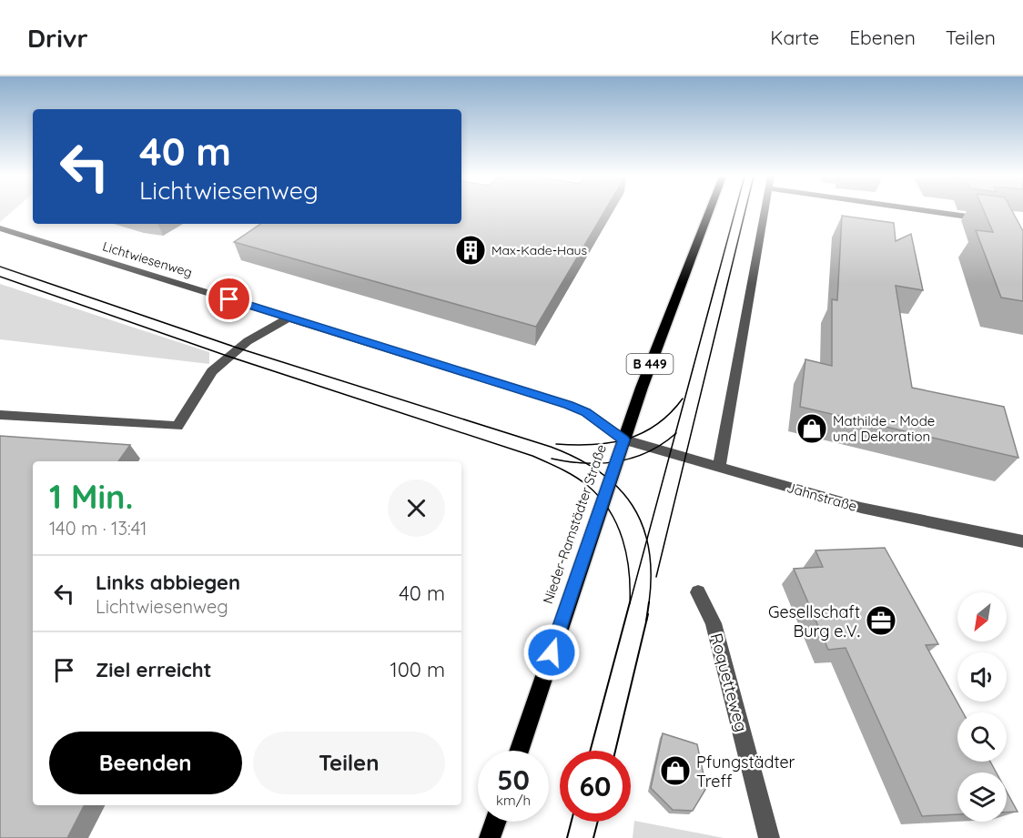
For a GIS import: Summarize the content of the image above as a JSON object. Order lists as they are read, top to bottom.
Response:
{
  "streets": {
    "main road": ["B 449", "Nieder-Ramstädter Straße"],
    "street": ["Lichtwiesenweg", "Jahnstraße", "Roquetteweg"]
  },
  "crossings": [
    ["Lichtwiesenweg", "Jahnstraße"],
    ["Lichtwiesenweg", "Nieder-Ramstädter Straße"],
    ["Jahnstraße", "Nieder-Ramstädter Straße"]
  ],
  "places": {
    "building": ["Max-Kade-Haus"],
    "shop": ["Mathilde - Mode und Dekoration", "Pfungstädter Treff"],
    "office": ["Gesellschaft Burg e.V."]
  },
  "north": "bottom left",
  "page": {
    "header": "Drivr",
    "nav": ["Karte", "Ebenen", "Teilen"],
    "turn": ["40 m", "Lichtwiesenweg"],
    "heading": ["1 Min.", "140 m · 13:41"],
    "list": [
      {
        "name": "Links abbiegen",
        "note": "Lichtwiesenweg",
        "value": "40 m"
      },
      {
        "name": "Ziel erreicht",
        "value": "100 m"
      }
    ],
    "buttons": ["Beenden", "Teilen"],
    "speed": "50 km/h",
    "limit": "60"
  }
}
